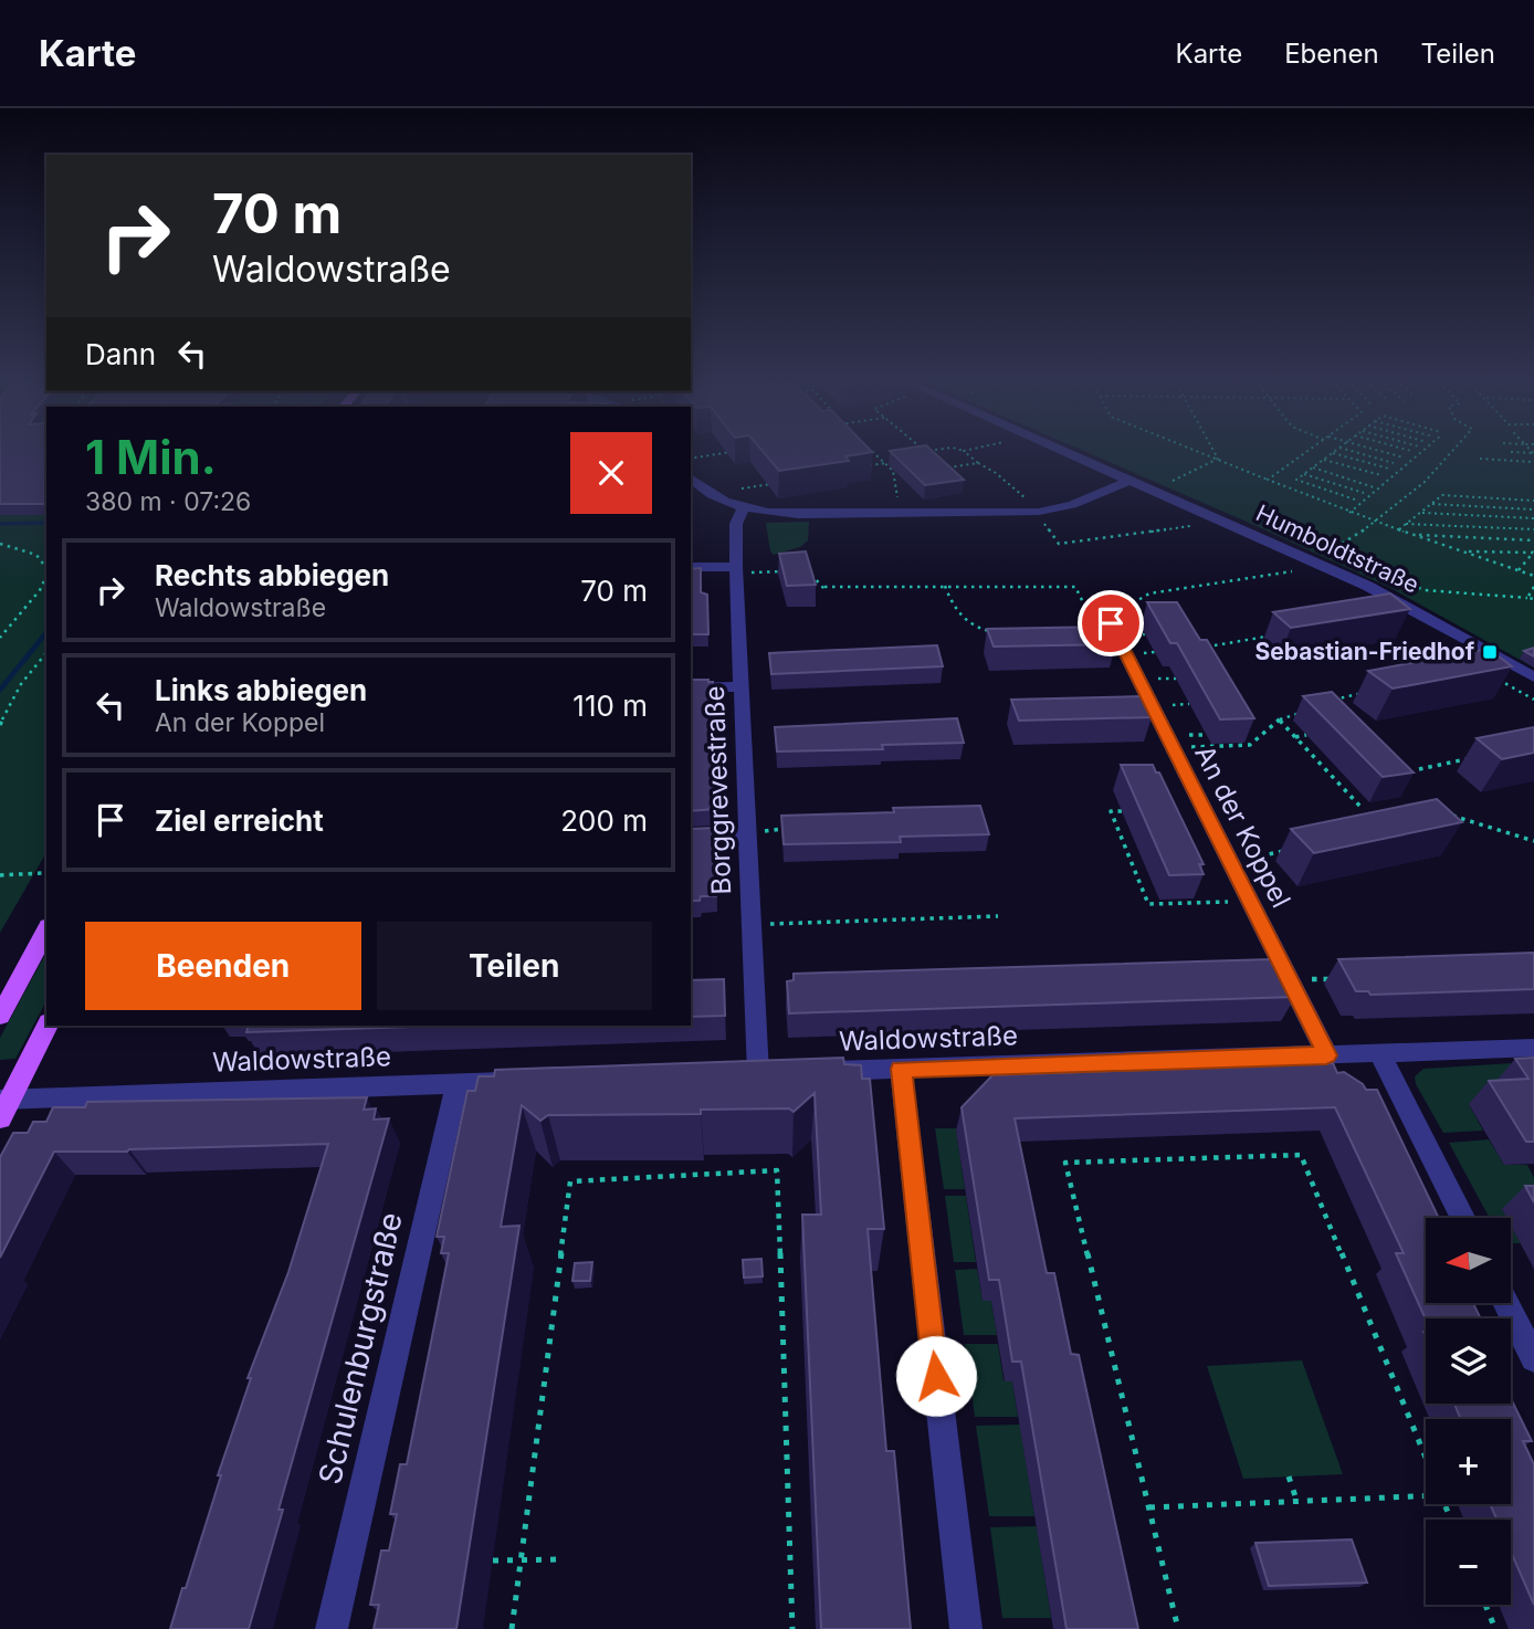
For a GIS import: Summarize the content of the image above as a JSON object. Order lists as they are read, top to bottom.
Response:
{
  "streets": {
    "street": [
      "Humboldtstraße",
      "Borggrevestraße",
      "An der Koppel",
      "Waldowstraße",
      "Schulenburgstraße"
    ]
  },
  "crossings": [
    ["An der Koppel", "Waldowstraße"],
    ["Waldowstraße", "Schulenburgstraße"]
  ],
  "places": {
    "transit": ["Sebastian-Friedhof"]
  },
  "north": "left",
  "page": {
    "header": "Karte",
    "nav": ["Karte", "Ebenen", "Teilen"],
    "turn": ["70 m", "Waldowstraße"],
    "then": "Dann",
    "heading": ["1 Min.", "380 m · 07:26"],
    "list": [
      {
        "name": "Rechts abbiegen",
        "note": "Waldowstraße",
        "value": "70 m"
      },
      {
        "name": "Links abbiegen",
        "note": "An der Koppel",
        "value": "110 m"
      },
      {
        "name": "Ziel erreicht",
        "value": "200 m"
      }
    ],
    "buttons": ["Beenden", "Teilen"],
    "map_buttons": ["+", "−"]
  }
}
